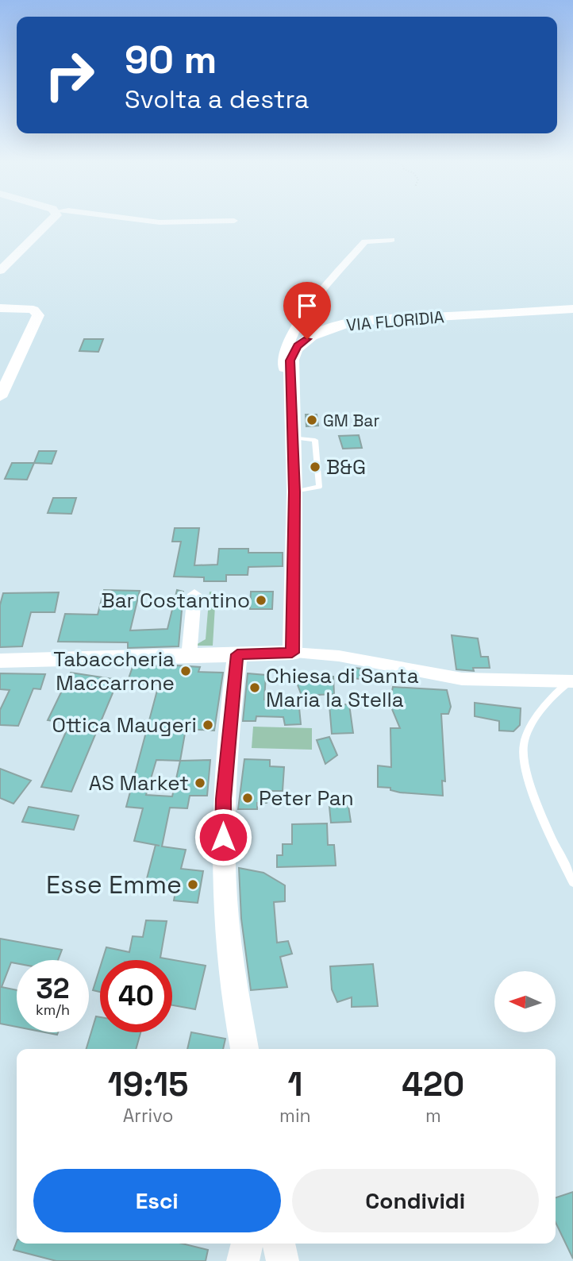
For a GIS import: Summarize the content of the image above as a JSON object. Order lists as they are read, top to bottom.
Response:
{
  "streets": {
    "street": ["VIA FLORIDIA"]
  },
  "places": [
    "GM Bar",
    "B&G",
    "Bar Costantino",
    "Tabaccheria Maccarrone",
    "Chiesa di Santa Maria la Stella",
    "Ottica Maugeri",
    "AS Market",
    "Peter Pan",
    "Esse Emme"
  ],
  "north": "left",
  "page": {
    "turn": ["90 m", "Svolta a destra"],
    "speed": "32 km/h",
    "limit": "40",
    "eta": [
      "19:15",
      "Arrivo",
      "1",
      "min",
      "420",
      "m"
    ],
    "buttons": ["Esci", "Condividi"]
  }
}
